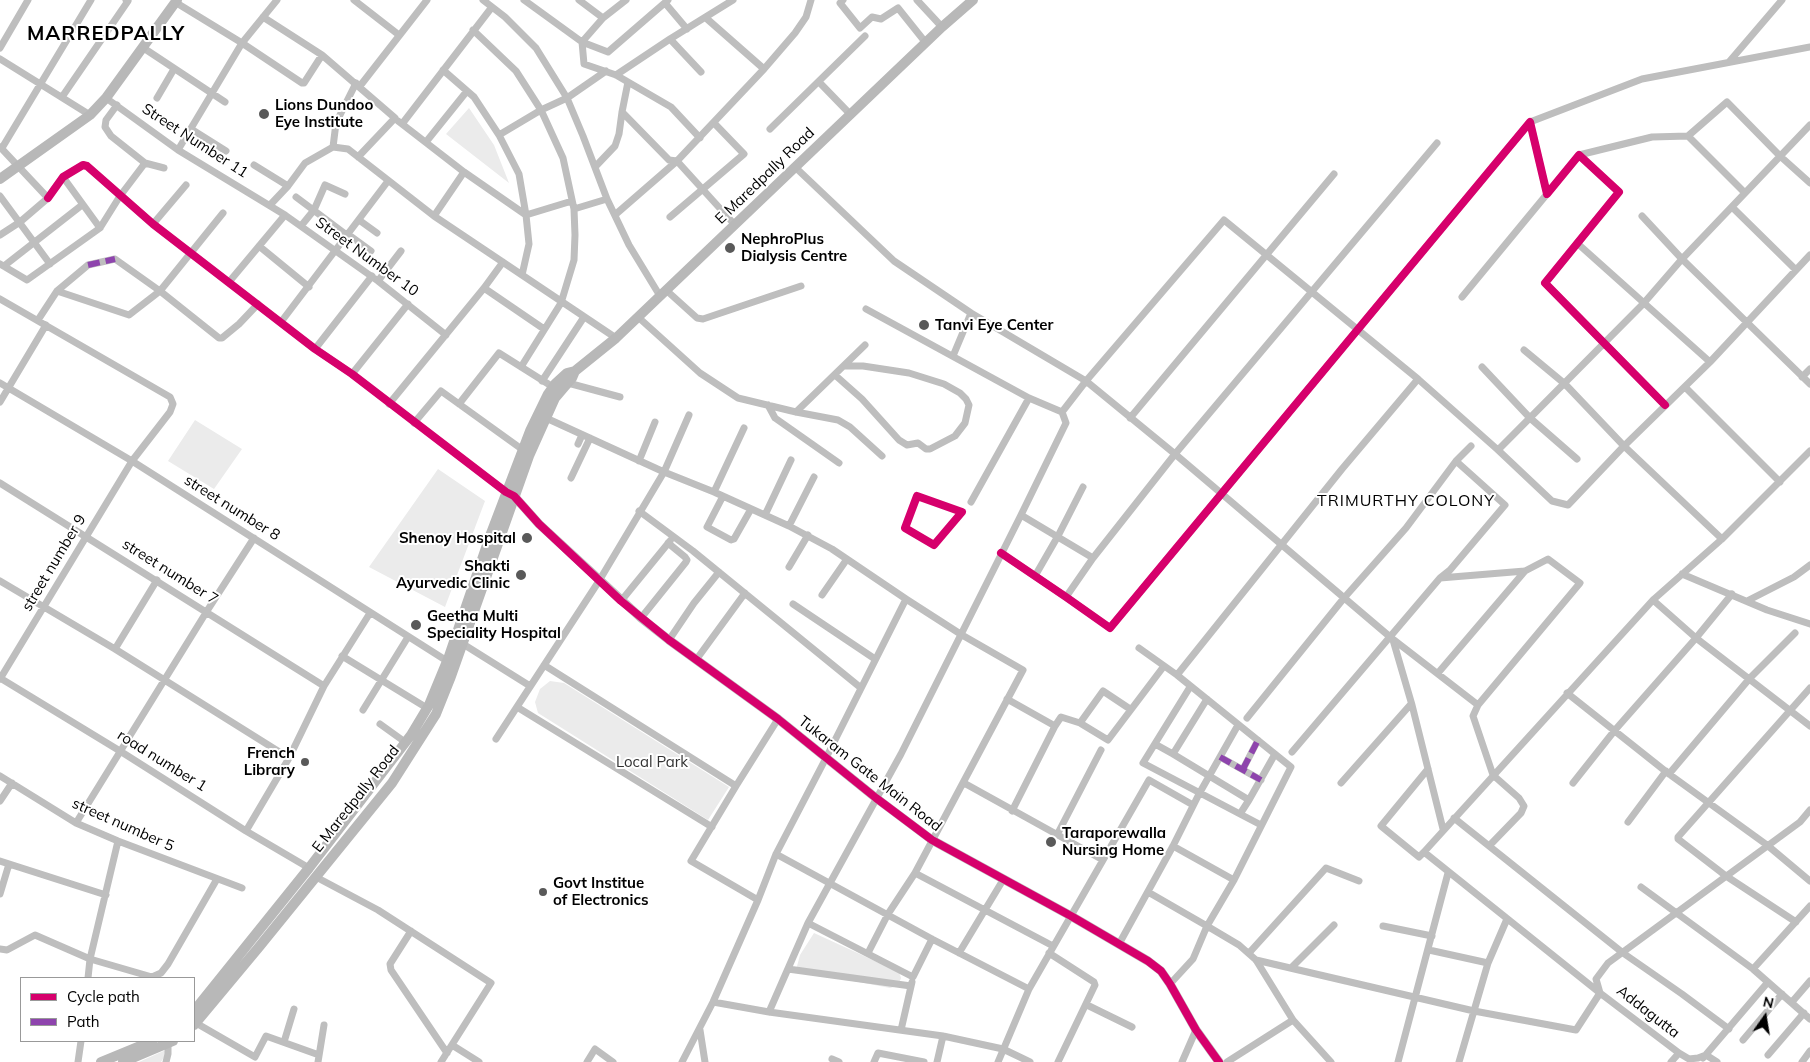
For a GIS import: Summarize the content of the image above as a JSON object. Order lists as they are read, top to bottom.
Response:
{
  "streets": {
    "main road": ["E Maredpally Road"],
    "street": [
      "Street Number 11",
      "Street Number 10",
      "street number 8",
      "street number 9",
      "street number 7",
      "road number 1",
      "Tukaram Gate Main Road",
      "street number 5",
      "Addagutta"
    ]
  },
  "crossings": [
    ["Street Number 11", "Street Number 10"],
    ["E Maredpally Road", "street number 8"],
    ["E Maredpally Road", "road number 1"],
    ["E Maredpally Road", "Tukaram Gate Main Road"],
    ["street number 8", "street number 9"],
    ["street number 9", "street number 7"],
    ["street number 9", "road number 1"]
  ],
  "districts": ["MARREDPALLY", "TRIMURTHY COLONY"],
  "parks": ["Local Park"],
  "places": [
    "Lions Dundoo Eye Institute",
    "NephroPlus Dialysis Centre",
    "Tanvi Eye Center",
    "Shenoy Hospital",
    "Shakti Ayurvedic Clinic",
    "Geetha Multi Speciality Hospital",
    "French Library",
    "Taraporewalla Nursing Home",
    "Govt Institue of Electronics"
  ],
  "legend": ["Cycle path", "Path"],
  "north": "top"
}
